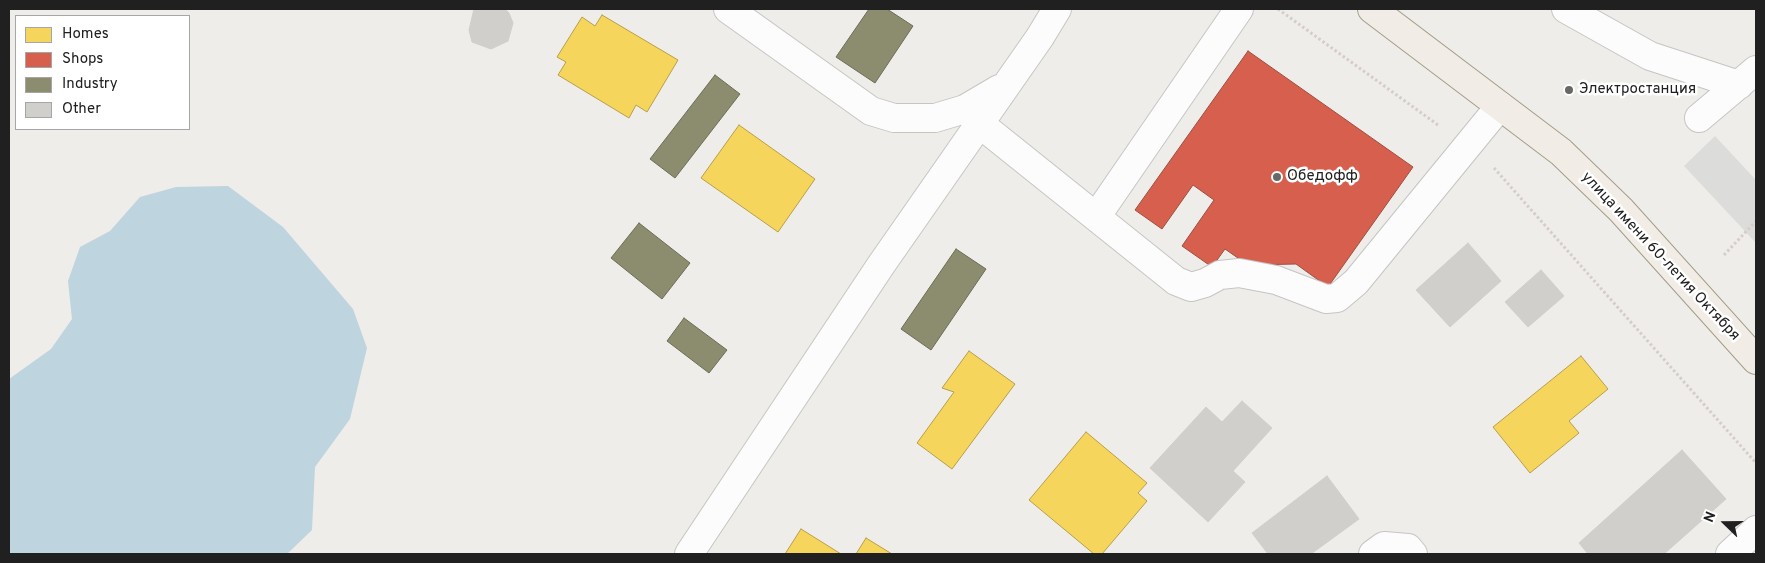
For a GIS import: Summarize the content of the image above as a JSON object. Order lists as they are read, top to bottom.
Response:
{
  "streets": {
    "main road": ["улица имени 60-летия Октября"]
  },
  "places": ["Электростанция", "Обедофф"],
  "legend": [
    "Homes",
    "Shops",
    "Industry",
    "Other"
  ],
  "north": "left"
}
